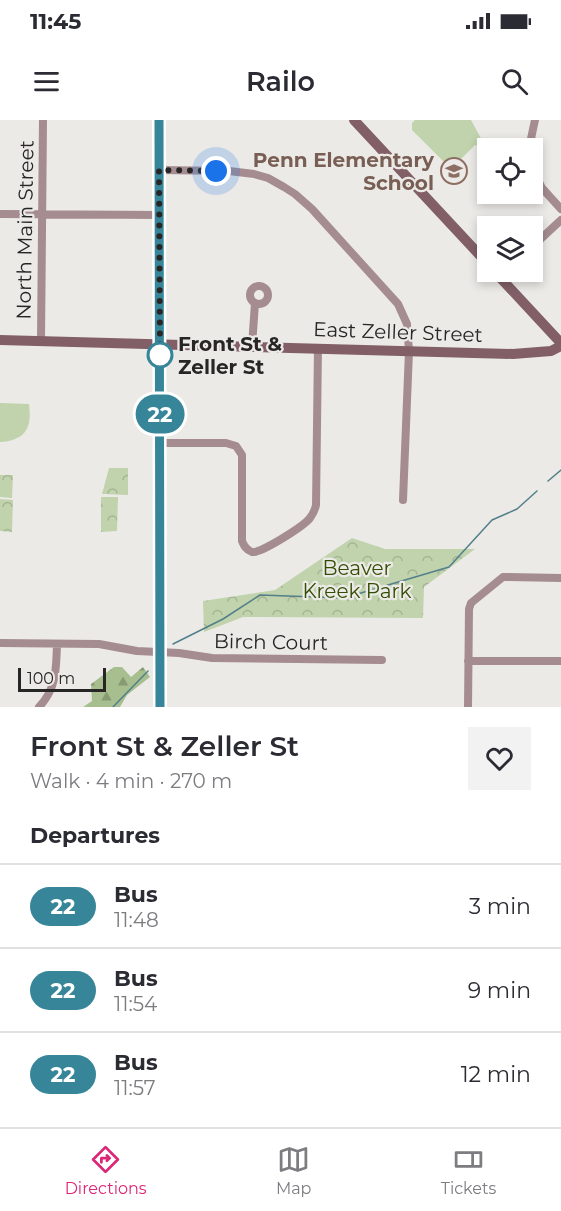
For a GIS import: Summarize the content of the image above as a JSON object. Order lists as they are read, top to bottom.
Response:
{
  "streets": {
    "street": ["North Main Street", "East Zeller Street", "Birch Court"]
  },
  "crossings": [
    ["North Main Street", "East Zeller Street"]
  ],
  "parks": ["Beaver Kreek Park"],
  "places": {
    "school or university": ["Penn Elementary School"],
    "other": ["Front St & Zeller St"]
  },
  "lines": ["bus line 22"],
  "scale_bar": "100 m",
  "page": {
    "status": "11:45",
    "header": "Railo",
    "on_map": "22",
    "scale": "100 m",
    "heading": [
      ["Front St & Zeller St", "Walk · 4 min · 270 m"],
      "Departures"
    ],
    "list": [
      {
        "mark": "22",
        "name": "Bus",
        "note": "11:48",
        "value": "3 min"
      },
      {
        "mark": "22",
        "name": "Bus",
        "note": "11:54",
        "value": "9 min"
      },
      {
        "mark": "22",
        "name": "Bus",
        "note": "11:57",
        "value": "12 min"
      }
    ],
    "tabs": ["Directions", "Map", "Tickets"]
  }
}
